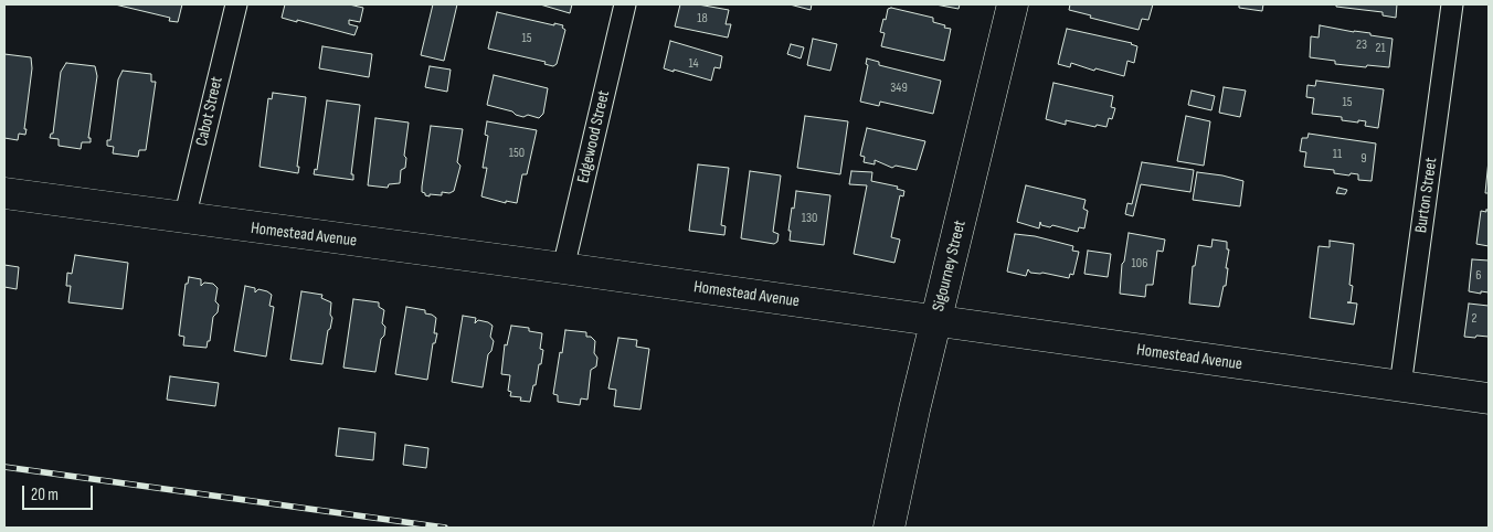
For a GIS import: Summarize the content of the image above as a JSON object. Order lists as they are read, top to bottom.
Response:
{
  "streets": {
    "main road": ["Homestead Avenue", "Sigourney Street"],
    "street": ["Cabot Street", "Edgewood Street", "Burton Street"]
  },
  "crossings": [
    ["Cabot Street", "Homestead Avenue"],
    ["Edgewood Street", "Homestead Avenue"],
    ["Burton Street", "Homestead Avenue"],
    ["Homestead Avenue", "Sigourney Street"]
  ],
  "house_numbers": [
    "18",
    "15",
    "23",
    "21",
    "14",
    "349",
    "15",
    "150",
    "11",
    "9",
    "130",
    "106",
    "6",
    "2"
  ],
  "scale_bar": "20 m"
}
